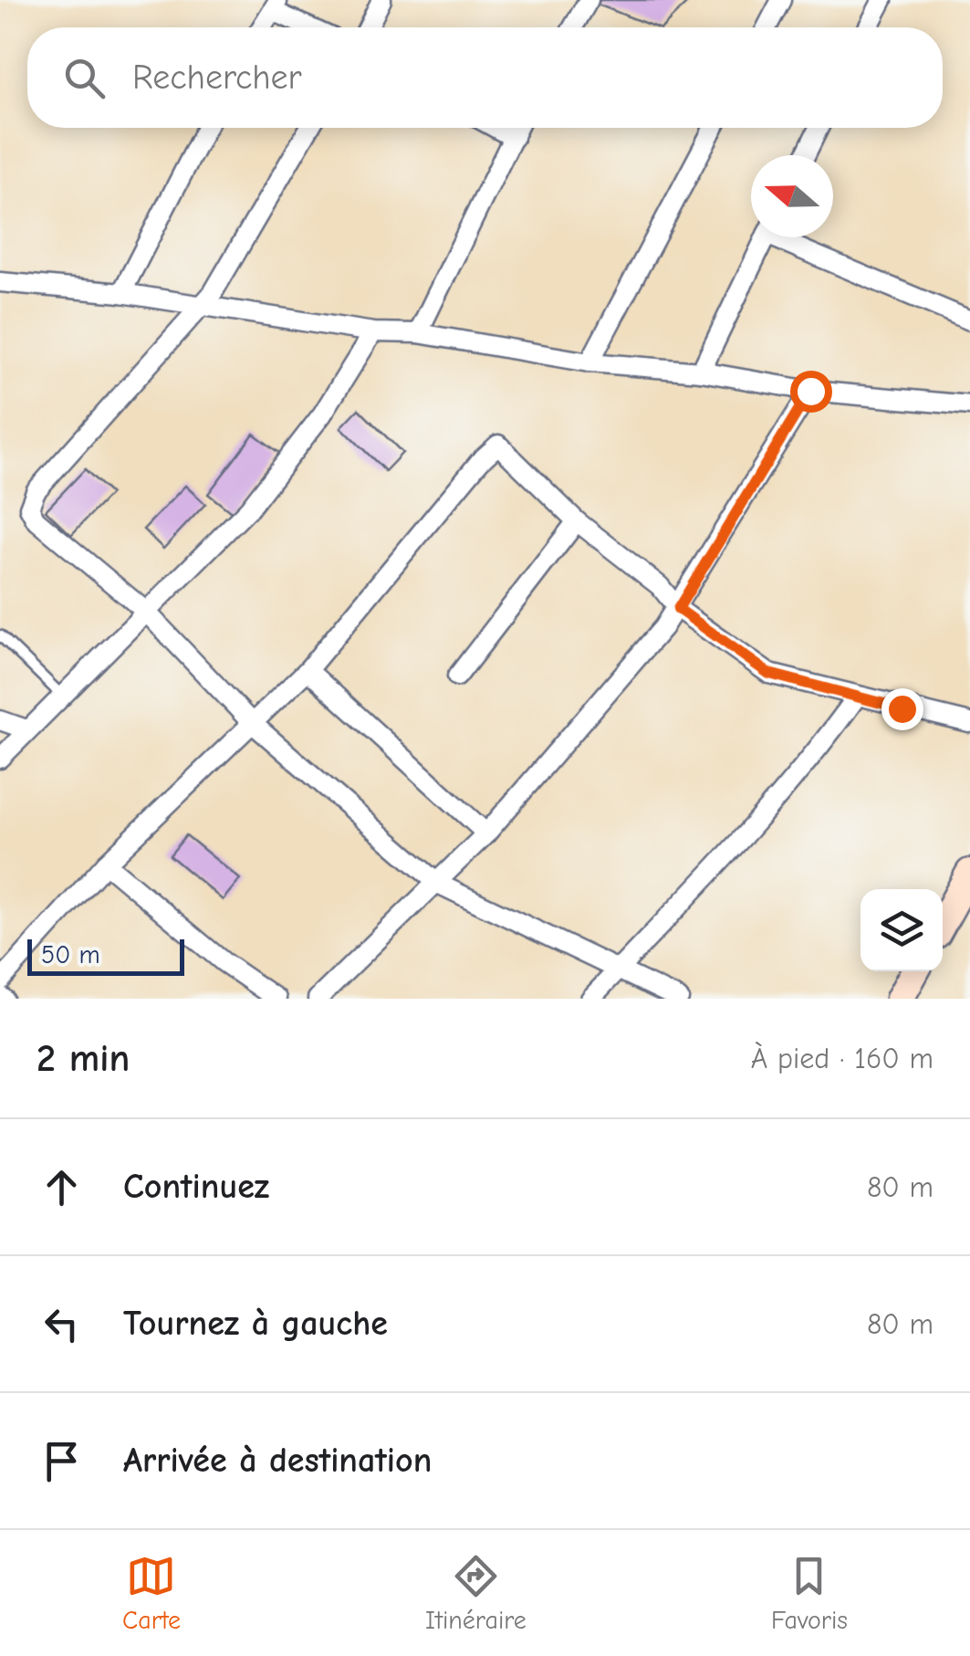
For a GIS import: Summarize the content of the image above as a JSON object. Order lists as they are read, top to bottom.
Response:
{
  "scale_bar": "50 m",
  "north": "left",
  "page": {
    "search": "Rechercher",
    "scale": "50 m",
    "heading": ["2 min", "À pied · 160 m"],
    "list": [
      ["Continuez", "80 m"],
      ["Tournez à gauche", "80 m"],
      "Arrivée à destination"
    ],
    "nav": ["Carte", "Itinéraire", "Favoris"]
  }
}
